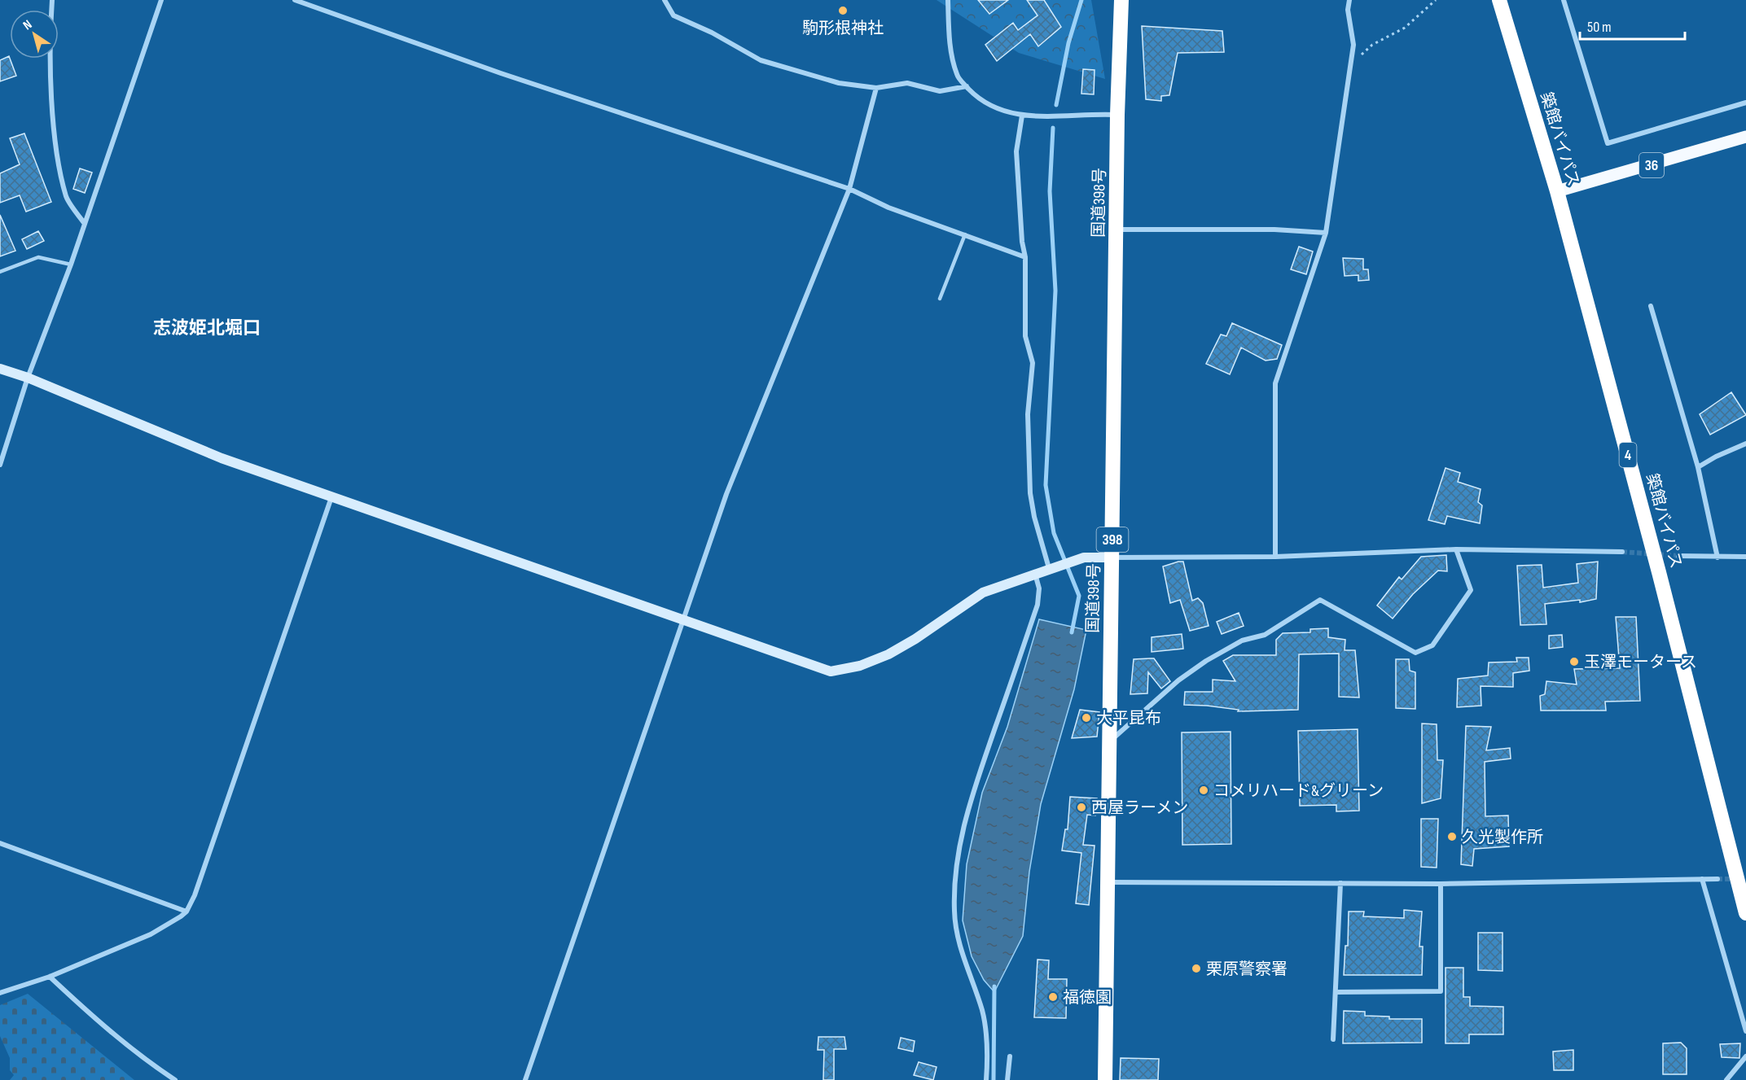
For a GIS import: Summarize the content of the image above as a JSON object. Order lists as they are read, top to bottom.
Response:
{
  "streets": {
    "highway": [
      "築館バイパス",
      "国道398号",
      "4",
      "398"
    ],
    "main road": ["36"]
  },
  "crossings": [
    ["築館バイパス", "36"]
  ],
  "districts": ["志波姫北堀口"],
  "places": [
    "駒形根神社",
    "玉澤モータース",
    "大平昆布",
    "コメリハード&グリーン",
    "西屋ラーメン",
    "久光製作所",
    "栗原警察署",
    "福徳園"
  ],
  "scale_bar": "50 m",
  "north": "top left"
}
